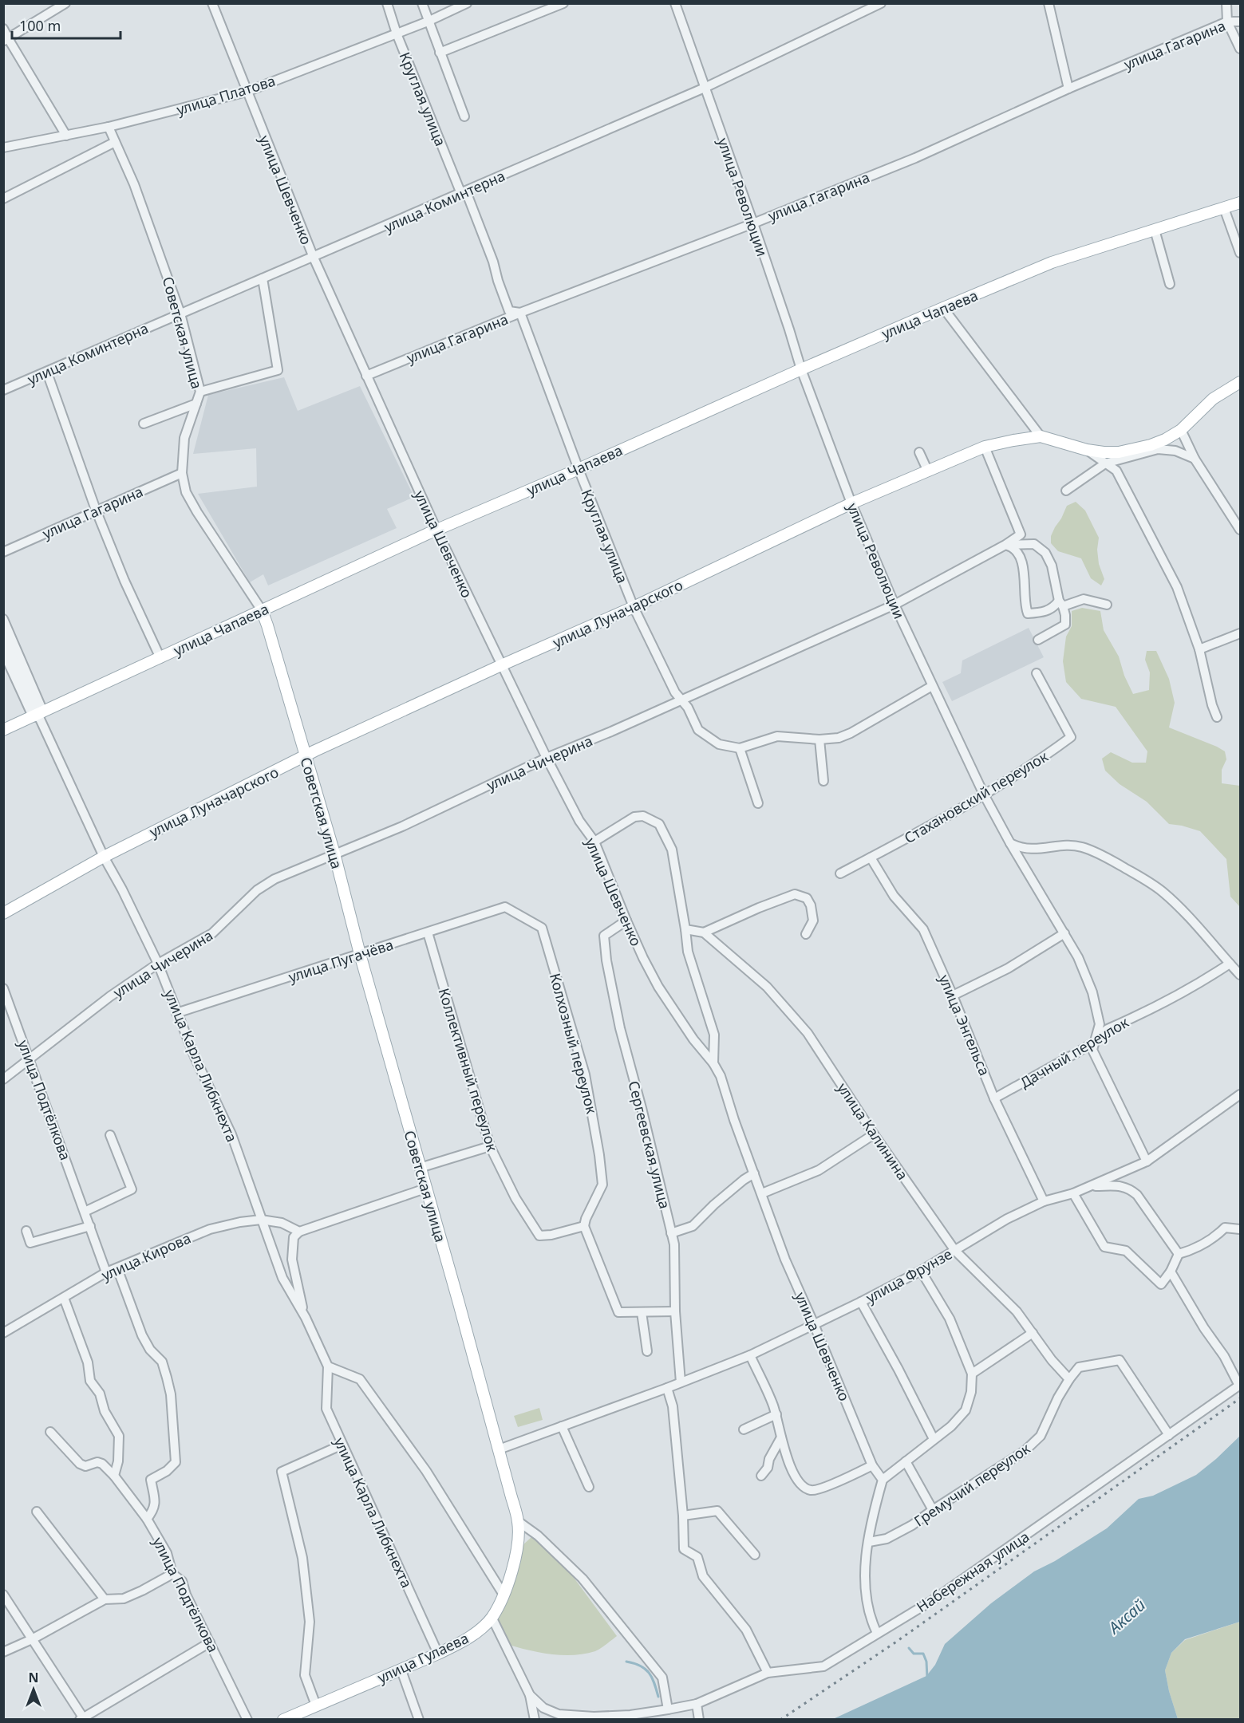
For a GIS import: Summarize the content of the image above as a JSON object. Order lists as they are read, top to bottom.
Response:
{
  "streets": {
    "main road": [
      "улица Чапаева",
      "Советская улица",
      "улица Луначарского",
      "улица Гулаева"
    ],
    "street": [
      "улица Гагарина",
      "улица Платова",
      "Круглая улица",
      "улица Шевченко",
      "улица Революции",
      "улица Коминтерна",
      "улица Чичерина",
      "Стахановский переулок",
      "улица Пугачёва",
      "улица Энгельса",
      "Колхозный переулок",
      "Дачный переулок",
      "улица Карла Либкнехта",
      "Коллективный переулок",
      "улица Подтёлкова",
      "улица Калинина",
      "Сергеевская улица",
      "улица Кирова",
      "улица Фрунзе",
      "Гремучий переулок",
      "Набережная улица"
    ]
  },
  "crossings": [
    ["улица Гагарина", "Круглая улица"],
    ["улица Гагарина", "улица Шевченко"],
    ["улица Гагарина", "улица Революции"],
    ["улица Гагарина", "Советская улица"],
    ["улица Платова", "Круглая улица"],
    ["улица Платова", "улица Шевченко"],
    ["улица Платова", "Советская улица"],
    ["Круглая улица", "улица Коминтерна"],
    ["Круглая улица", "улица Чапаева"],
    ["Круглая улица", "улица Луначарского"],
    ["Круглая улица", "улица Чичерина"],
    ["улица Шевченко", "улица Коминтерна"],
    ["улица Шевченко", "улица Чапаева"],
    ["улица Шевченко", "улица Луначарского"],
    ["улица Шевченко", "улица Чичерина"],
    ["улица Шевченко", "улица Калинина"],
    ["улица Шевченко", "Сергеевская улица"],
    ["улица Шевченко", "улица Фрунзе"],
    ["улица Революции", "улица Коминтерна"],
    ["улица Революции", "улица Чапаева"],
    ["улица Революции", "улица Луначарского"],
    ["улица Революции", "улица Чичерина"],
    ["улица Революции", "Стахановский переулок"],
    ["улица Революции", "Дачный переулок"],
    ["улица Революции", "улица Фрунзе"],
    ["улица Коминтерна", "Советская улица"],
    ["улица Чапаева", "Советская улица"],
    ["улица Чапаева", "улица Карла Либкнехта"],
    ["Советская улица", "улица Луначарского"],
    ["Советская улица", "улица Чичерина"],
    ["Советская улица", "улица Пугачёва"],
    ["Советская улица", "улица Фрунзе"],
    ["Советская улица", "улица Гулаева"],
    ["улица Луначарского", "улица Чичерина"],
    ["улица Луначарского", "улица Карла Либкнехта"],
    ["улица Чичерина", "улица Карла Либкнехта"],
    ["улица Чичерина", "улица Подтёлкова"],
    ["Стахановский переулок", "улица Энгельса"],
    ["улица Пугачёва", "Колхозный переулок"],
    ["улица Пугачёва", "улица Карла Либкнехта"],
    ["улица Пугачёва", "Коллективный переулок"],
    ["улица Энгельса", "Дачный переулок"],
    ["улица Энгельса", "улица Фрунзе"],
    ["Колхозный переулок", "Коллективный переулок"],
    ["улица Карла Либкнехта", "улица Кирова"],
    ["улица Карла Либкнехта", "улица Гулаева"],
    ["улица Подтёлкова", "улица Кирова"],
    ["улица Калинина", "улица Фрунзе"],
    ["улица Калинина", "Гремучий переулок"],
    ["Сергеевская улица", "улица Фрунзе"]
  ],
  "water": ["Аксай"],
  "scale_bar": "100 m",
  "north": "top"
}
